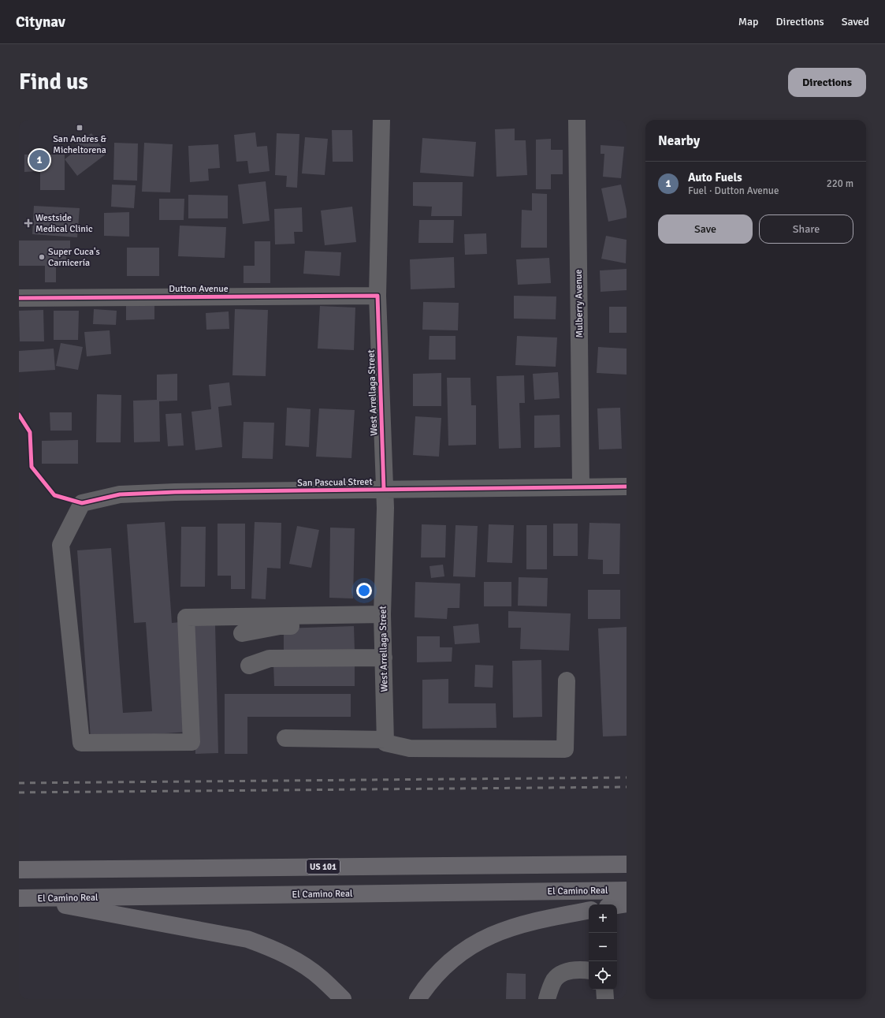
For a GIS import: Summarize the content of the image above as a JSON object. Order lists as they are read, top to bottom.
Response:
{
  "streets": {
    "highway": ["US 101", "El Camino Real"],
    "street": [
      "Dutton Avenue",
      "Mulberry Avenue",
      "West Arrellaga Street",
      "San Pascual Street"
    ]
  },
  "crossings": [
    ["Dutton Avenue", "West Arrellaga Street"],
    ["Mulberry Avenue", "San Pascual Street"],
    ["West Arrellaga Street", "San Pascual Street"]
  ],
  "places": {
    "transit": ["San Andres & Micheltorena"],
    "health": ["Westside Medical Clinic"],
    "other": ["Super Cuca's Carnicería"]
  },
  "page": {
    "header": "Citynav",
    "nav": ["Map", "Directions", "Saved"],
    "buttons": [
      "Directions",
      ["Save", "Share"]
    ],
    "title": "Find us",
    "heading": "Nearby",
    "pins": "1",
    "list": [
      {
        "mark": "1",
        "name": "Auto Fuels",
        "note": "Fuel · Dutton Avenue",
        "value": "220 m"
      }
    ],
    "map_buttons": ["+", "−"]
  }
}
